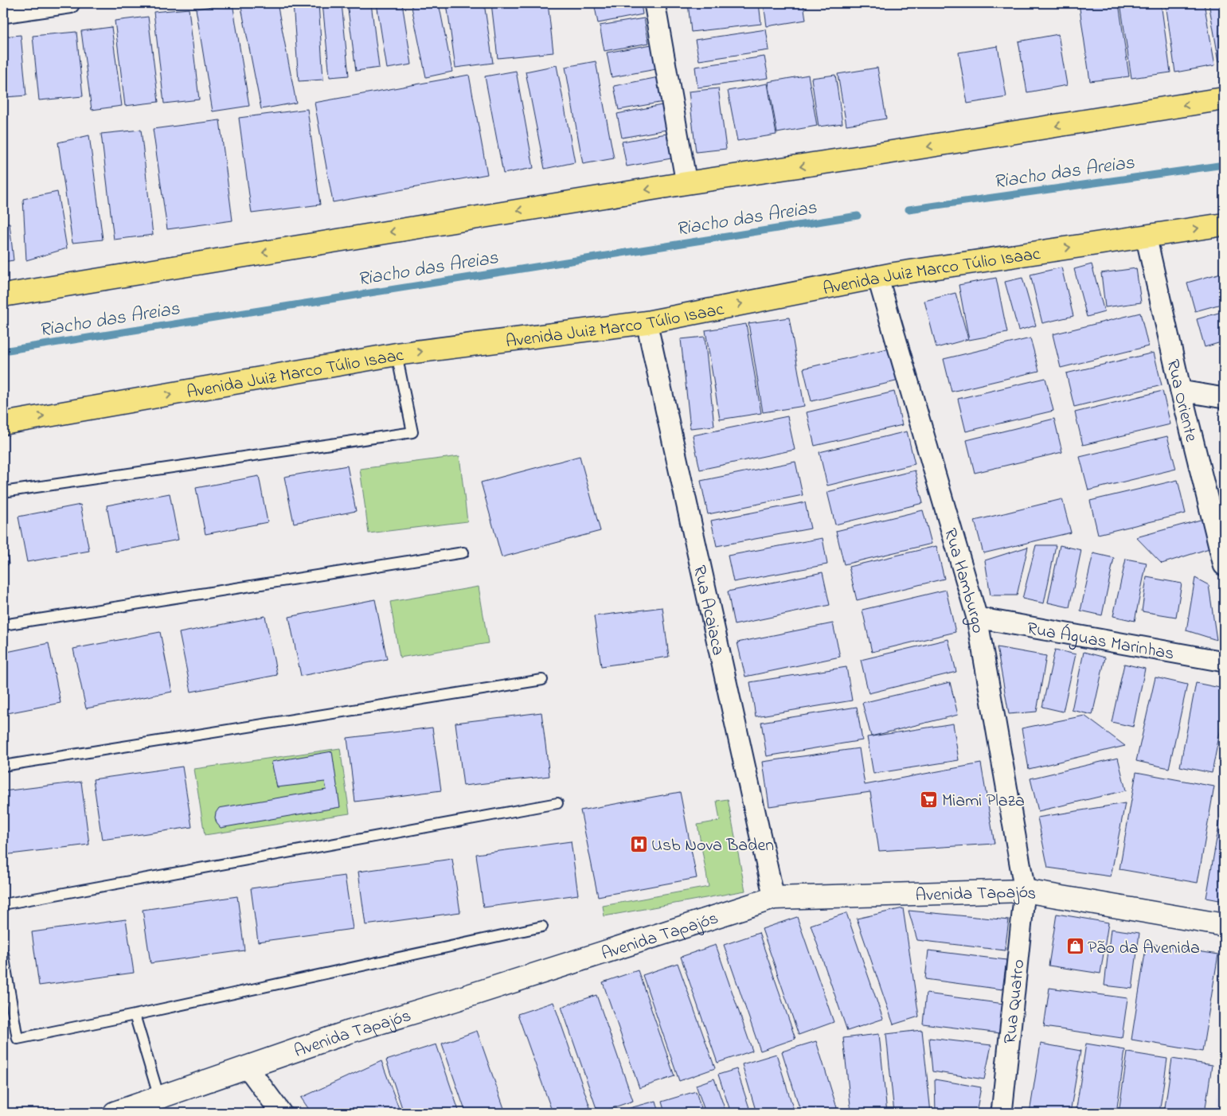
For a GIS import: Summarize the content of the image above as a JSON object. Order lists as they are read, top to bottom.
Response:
{
  "streets": {
    "main road": ["Avenida Juiz Marco Túlio Isaac", "Avenida Tapajós"],
    "street": [
      "Rua Oriente",
      "Rua Hamburgo",
      "Rua Acaiaca",
      "Rua Águas Marinhas",
      "Rua Quatro"
    ]
  },
  "crossings": [
    ["Avenida Juiz Marco Túlio Isaac", "Rua Oriente"],
    ["Avenida Juiz Marco Túlio Isaac", "Rua Hamburgo"],
    ["Avenida Juiz Marco Túlio Isaac", "Rua Acaiaca"],
    ["Rua Hamburgo", "Rua Águas Marinhas"],
    ["Rua Hamburgo", "Avenida Tapajós"],
    ["Rua Hamburgo", "Rua Quatro"],
    ["Rua Acaiaca", "Avenida Tapajós"],
    ["Avenida Tapajós", "Rua Quatro"]
  ],
  "water": ["Riacho das Areias"],
  "places": {
    "supermarket": ["Miami Plaza"],
    "hospital": ["Usb Nova Baden"],
    "shop": ["Pão da Avenida"]
  }
}
